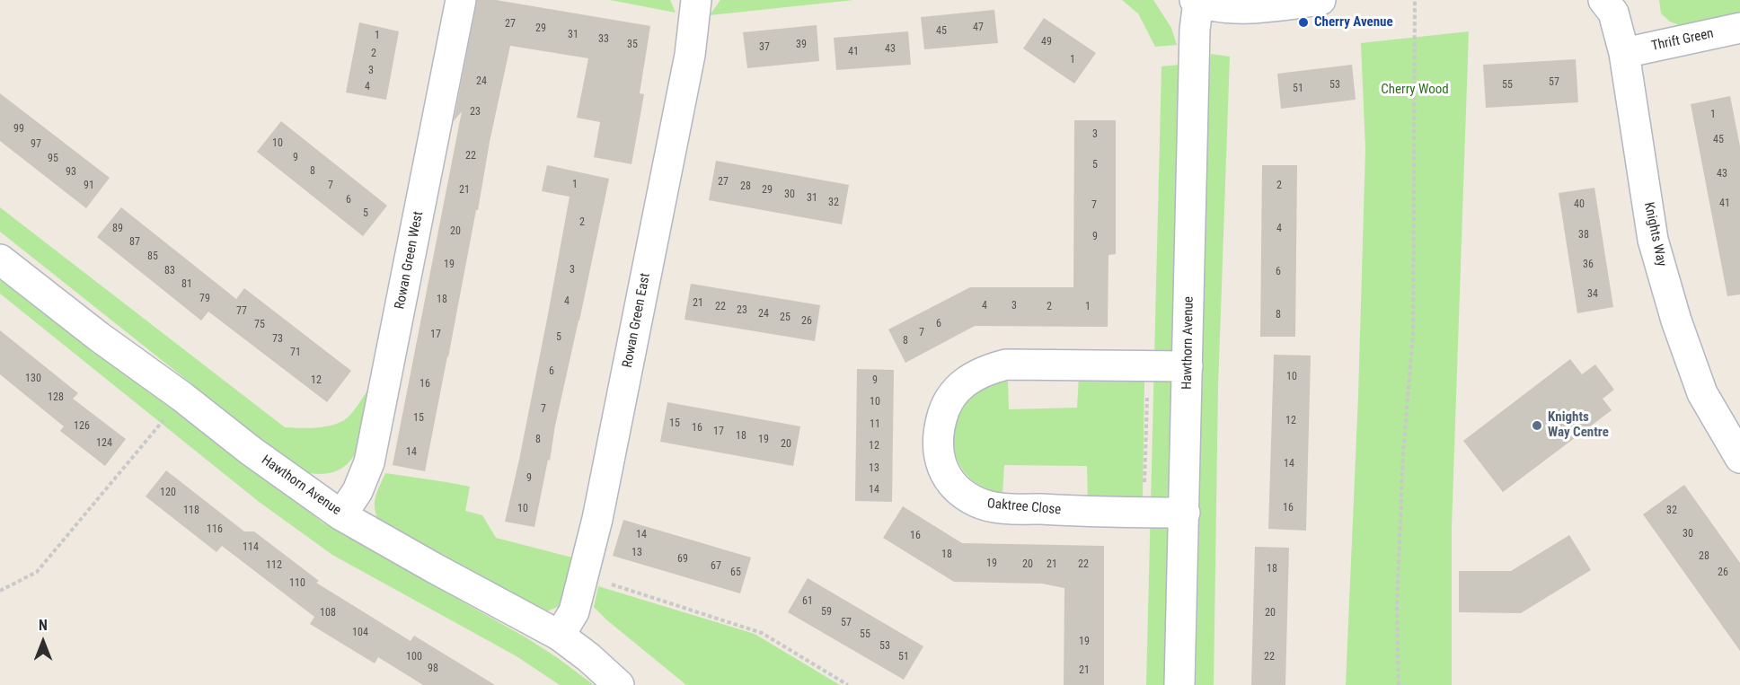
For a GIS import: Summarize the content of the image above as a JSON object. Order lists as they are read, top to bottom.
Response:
{
  "streets": {
    "street": [
      "Thrift Green",
      "Knights Way",
      "Rowan Green West",
      "Rowan Green East",
      "Hawthorn Avenue",
      "Oaktree Close"
    ]
  },
  "crossings": [
    ["Thrift Green", "Knights Way"],
    ["Rowan Green West", "Hawthorn Avenue"],
    ["Rowan Green East", "Hawthorn Avenue"],
    ["Hawthorn Avenue", "Oaktree Close"]
  ],
  "parks": ["Cherry Wood"],
  "places": ["Cherry Avenue", "Knights Way Centre"],
  "house_numbers": [
    "27",
    "47",
    "29",
    "45",
    "31",
    "1",
    "33",
    "49",
    "35",
    "39",
    "37",
    "43",
    "41",
    "2",
    "1",
    "3",
    "24",
    "57",
    "53",
    "55",
    "4",
    "51",
    "23",
    "1",
    "99",
    "3",
    "45",
    "10",
    "97",
    "22",
    "9",
    "95",
    "5",
    "8",
    "93",
    "43",
    "27",
    "1",
    "91",
    "7",
    "2",
    "28",
    "21",
    "29",
    "30",
    "31",
    "6",
    "32",
    "41",
    "40",
    "7",
    "5",
    "2",
    "89",
    "4",
    "20",
    "38",
    "9",
    "87",
    "85",
    "19",
    "36",
    "3",
    "83",
    "6",
    "81",
    "34",
    "79",
    "18",
    "4",
    "21",
    "4",
    "3",
    "22",
    "2",
    "1",
    "23",
    "77",
    "24",
    "8",
    "25",
    "26",
    "6",
    "75",
    "7",
    "17",
    "5",
    "73",
    "8",
    "71",
    "6",
    "10",
    "130",
    "12",
    "9",
    "16",
    "128",
    "10",
    "7",
    "15",
    "12",
    "15",
    "11",
    "126",
    "16",
    "17",
    "18",
    "8",
    "19",
    "124",
    "20",
    "12",
    "14",
    "14",
    "13",
    "9",
    "14",
    "120",
    "16",
    "10",
    "118",
    "32",
    "116",
    "30",
    "14",
    "16",
    "114",
    "13",
    "18",
    "28",
    "69",
    "19",
    "20",
    "21",
    "22",
    "112",
    "67",
    "18",
    "65",
    "26",
    "110",
    "61",
    "59",
    "108",
    "20",
    "57",
    "104",
    "55",
    "19",
    "53",
    "100",
    "51",
    "22",
    "98",
    "21"
  ],
  "north": "top"
}
